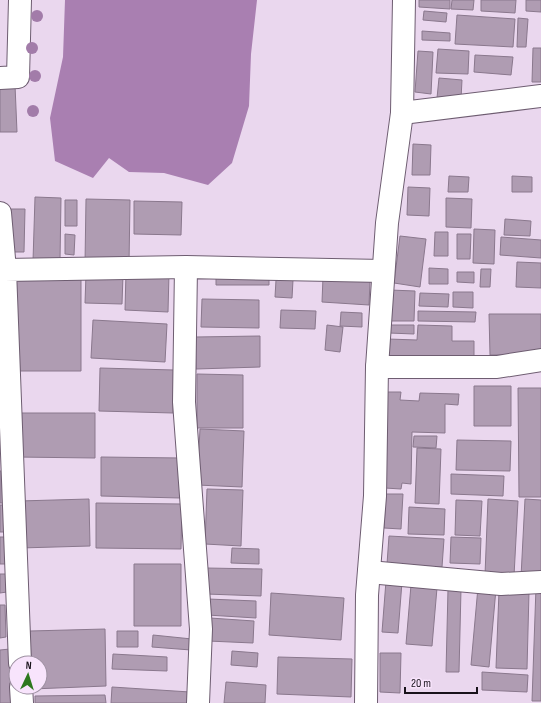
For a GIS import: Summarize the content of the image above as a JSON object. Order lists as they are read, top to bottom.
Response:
{
  "scale_bar": "20 m",
  "north": "top"
}
